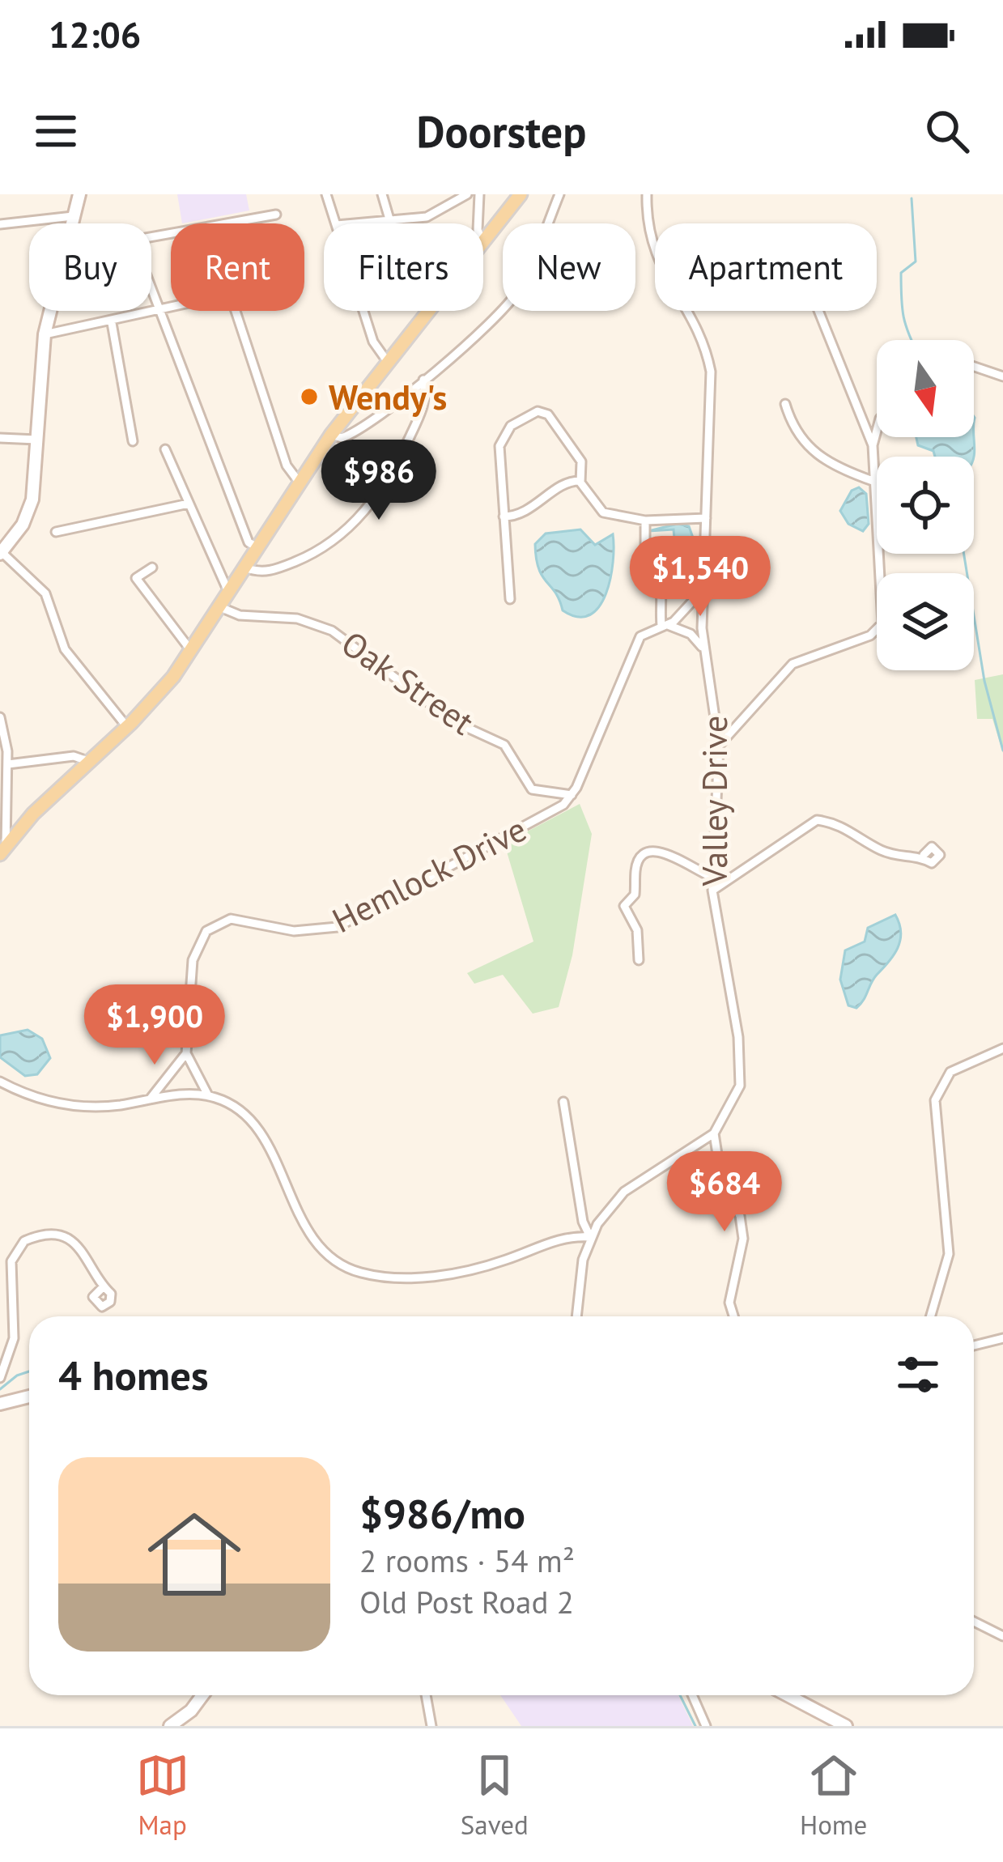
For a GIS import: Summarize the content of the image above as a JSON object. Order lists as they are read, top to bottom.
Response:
{
  "streets": {
    "street": ["Oak Street", "Valley Drive", "Hemlock Drive"]
  },
  "crossings": [
    ["Oak Street", "Hemlock Drive"]
  ],
  "places": ["Wendy's"],
  "north": "bottom",
  "page": {
    "status": "12:06",
    "header": "Doorstep",
    "chip": [
      "Buy",
      "Rent",
      "Filters",
      "New",
      "Apartment"
    ],
    "price": [
      "$986",
      "$1,540",
      "$1,900",
      "$684"
    ],
    "heading": "4 homes",
    "list": [
      {
        "name": "$986/mo",
        "note": "2 rooms · 54 m² · Old Post Road 2"
      }
    ],
    "tabs": ["Map", "Saved", "Home"]
  }
}
